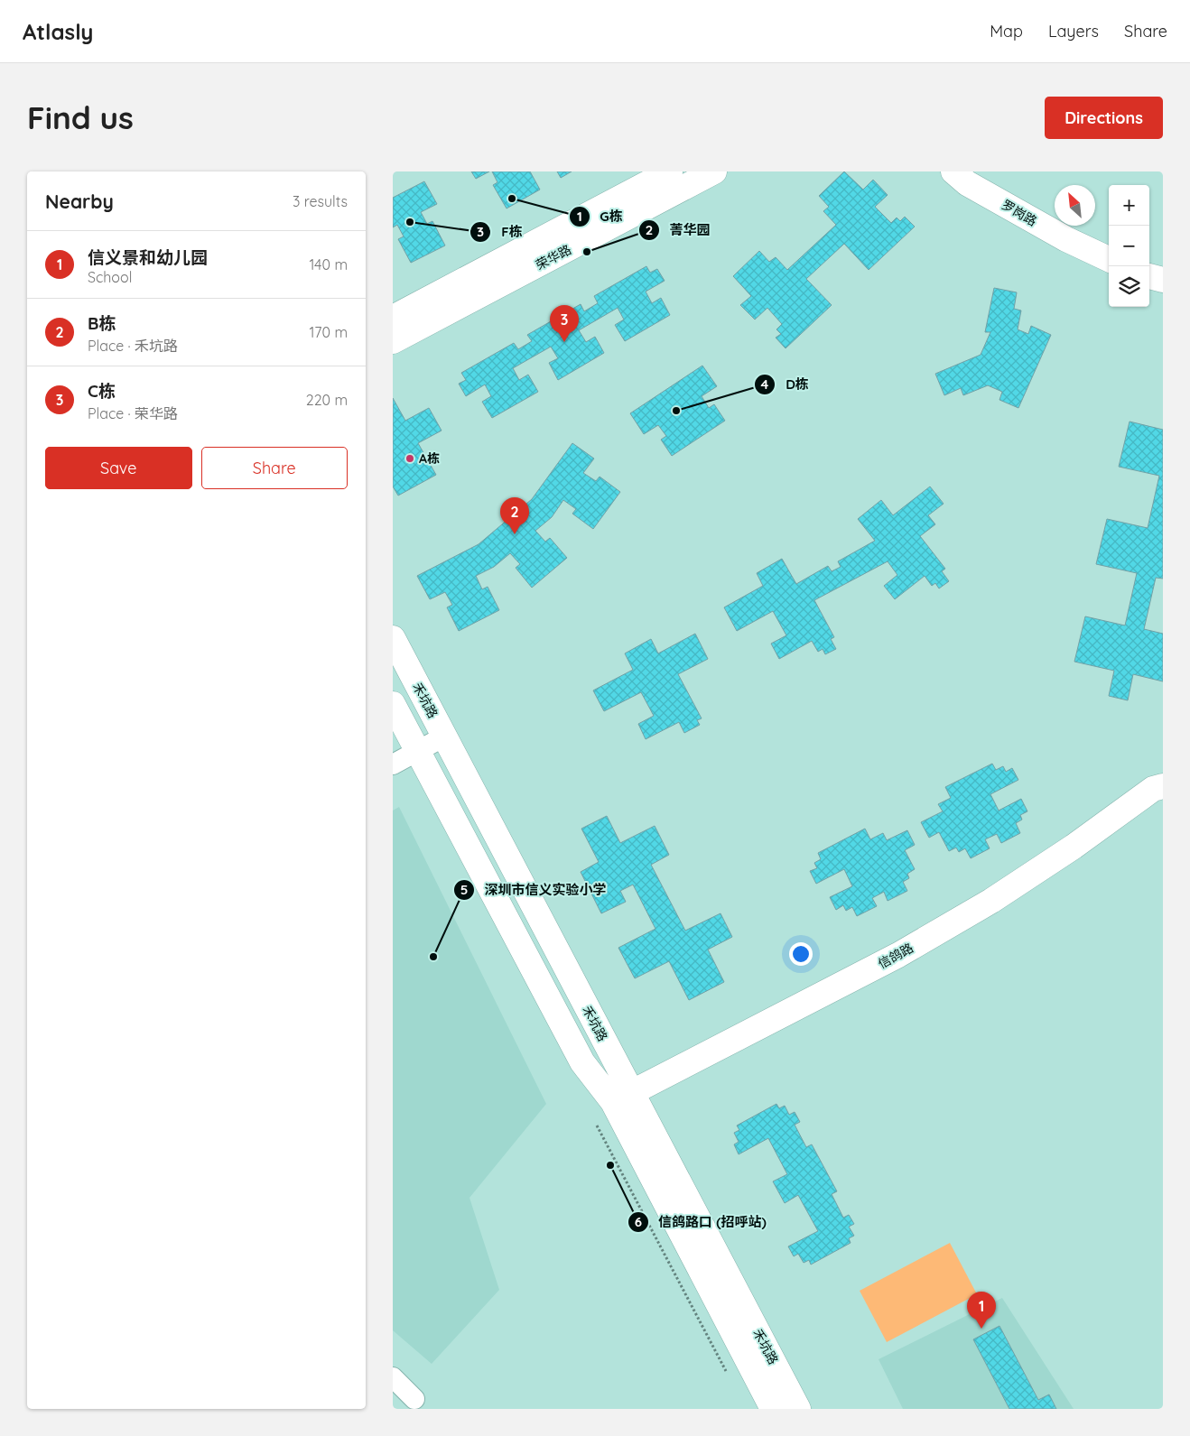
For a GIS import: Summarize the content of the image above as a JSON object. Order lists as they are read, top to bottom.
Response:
{
  "streets": {
    "street": [
      "罗岗路",
      "荣华路",
      "禾坑路",
      "信鸽路"
    ]
  },
  "crossings": [
    ["禾坑路", "信鸽路"]
  ],
  "places": [
    "G栋",
    "F栋",
    "菁华园",
    "D栋",
    "A栋",
    "深圳市信义实验小学",
    "信鸽路口 (招呼站)"
  ],
  "north": "top left",
  "page": {
    "header": "Atlasly",
    "nav": ["Map", "Layers", "Share"],
    "buttons": [
      "Directions",
      ["Save", "Share"]
    ],
    "title": "Find us",
    "heading": ["Nearby", "3 results"],
    "map_buttons": ["+", "−"],
    "list": [
      {
        "mark": "1",
        "name": "信义景和幼儿园",
        "note": "School",
        "value": "140 m"
      },
      {
        "mark": "2",
        "name": "B栋",
        "note": "Place · 禾坑路",
        "value": "170 m"
      },
      {
        "mark": "3",
        "name": "C栋",
        "note": "Place · 荣华路",
        "value": "220 m"
      }
    ],
    "pins": ["3", "2", "1"]
  }
}
